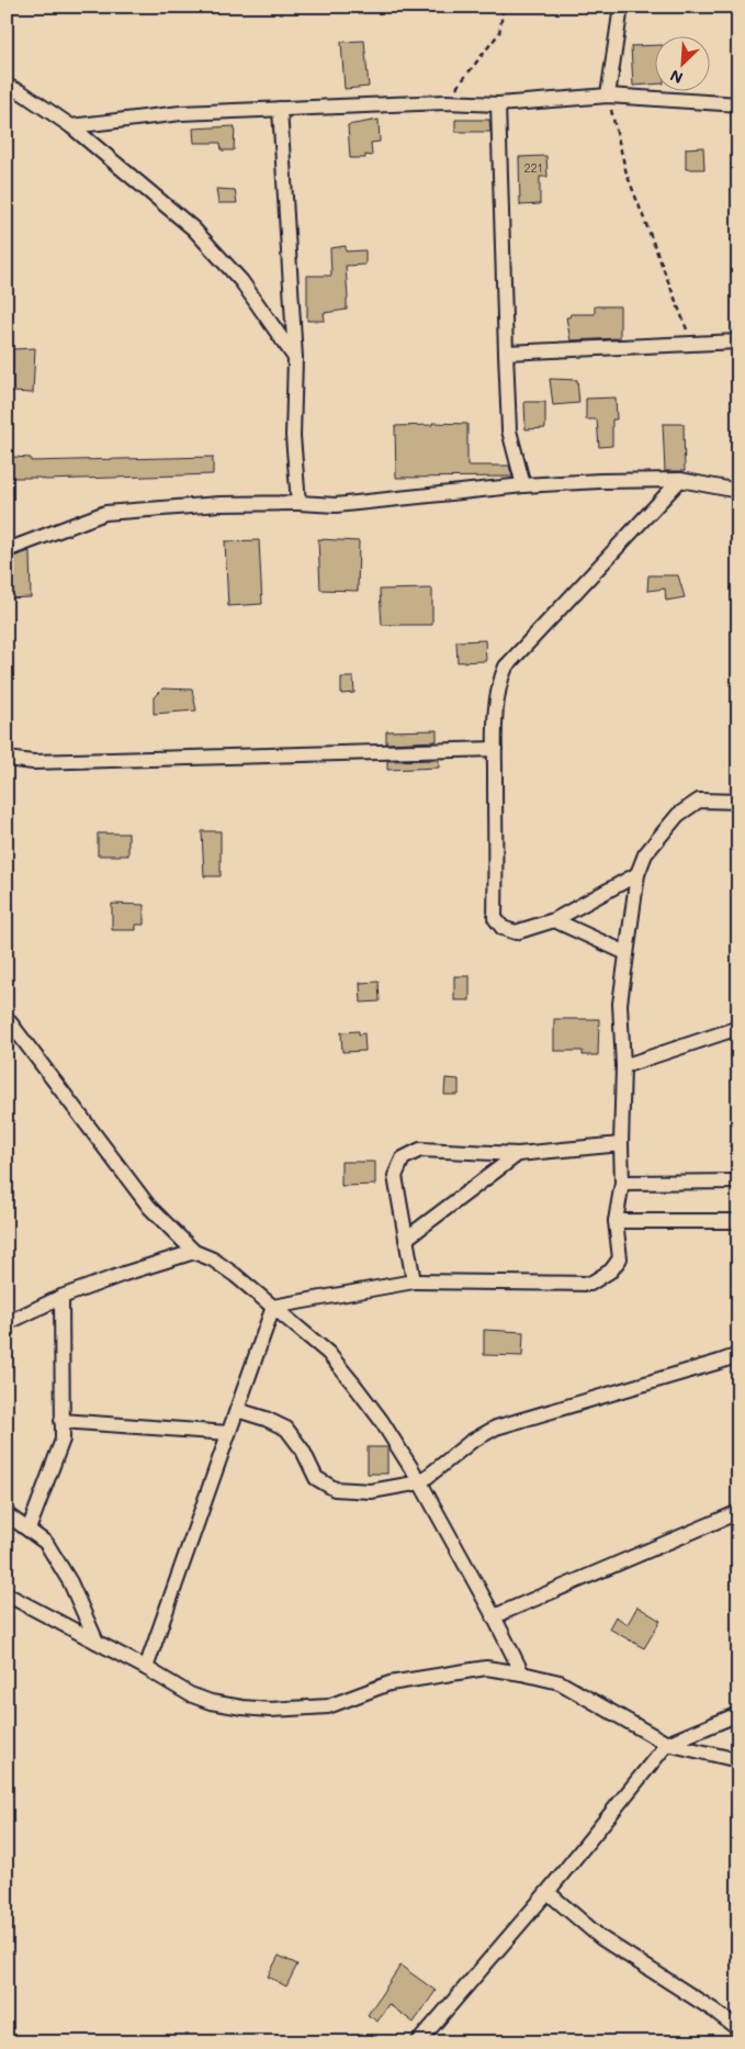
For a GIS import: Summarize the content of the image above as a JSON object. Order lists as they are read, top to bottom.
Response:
{
  "house_numbers": ["221"],
  "north": "bottom left"
}
